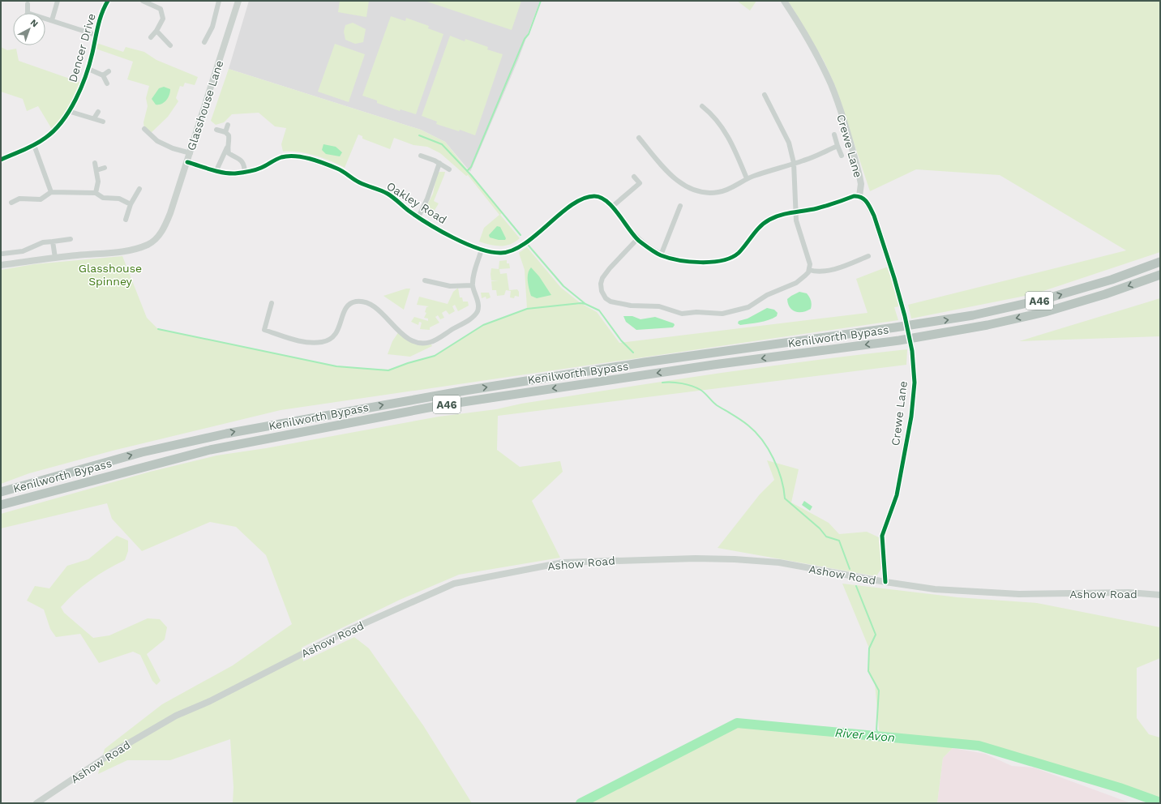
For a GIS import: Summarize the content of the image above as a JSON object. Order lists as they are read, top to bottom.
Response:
{
  "streets": {
    "highway": ["A46", "Kenilworth Bypass"],
    "main road": ["Glasshouse Lane", "Crewe Lane", "Ashow Road"],
    "street": ["Dencer Drive", "Oakley Road"]
  },
  "crossings": [
    ["Crewe Lane", "Ashow Road"]
  ],
  "water": ["River Avon"],
  "parks": ["Glasshouse Spinney"],
  "north": "top right"
}
